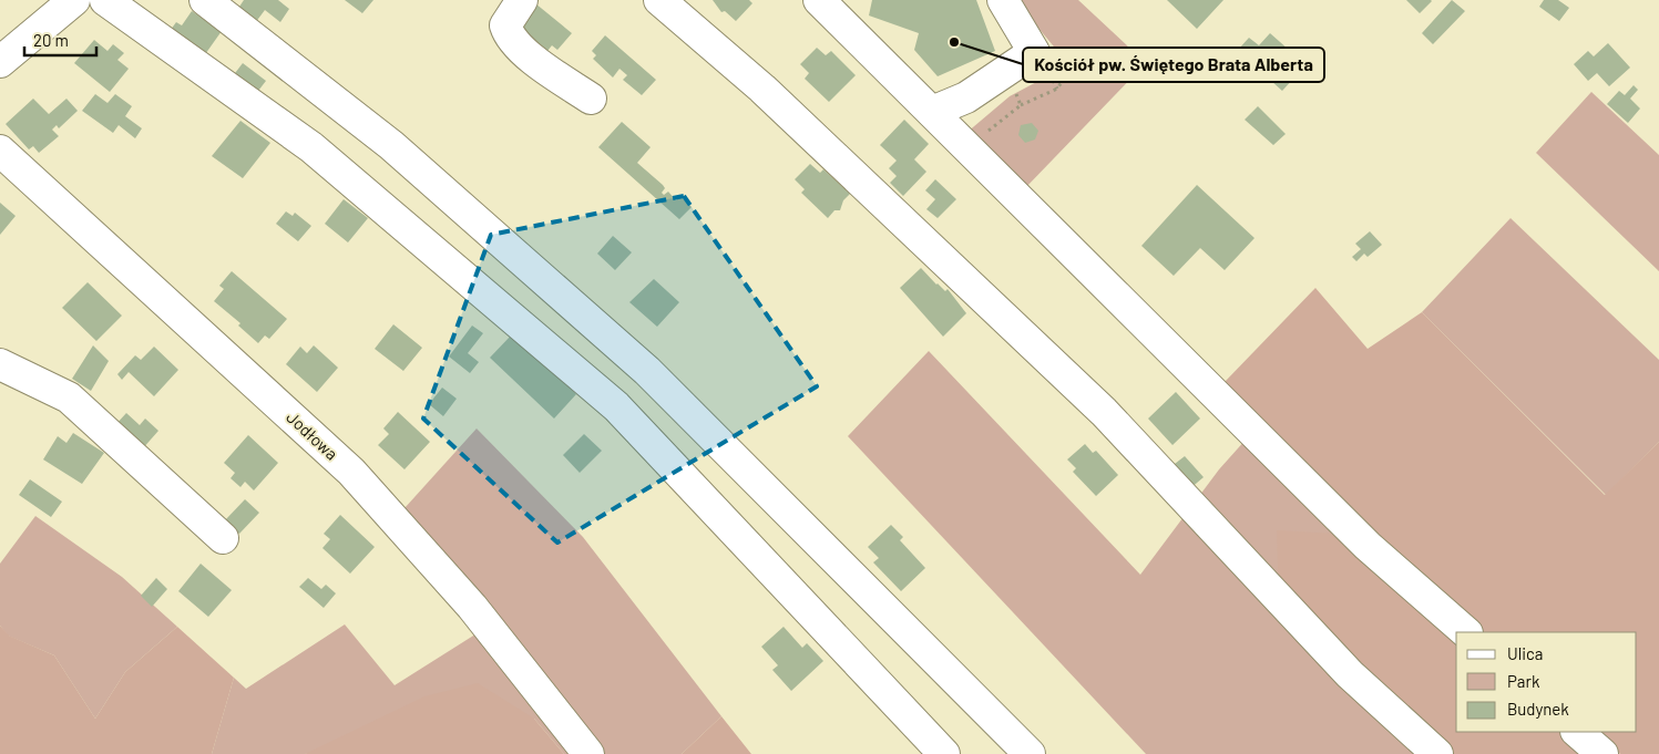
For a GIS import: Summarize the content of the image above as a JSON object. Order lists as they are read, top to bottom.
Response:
{
  "streets": {
    "street": ["Jodłowa"]
  },
  "places": ["Kościół pw. Świętego Brata Alberta"],
  "legend": ["Ulica", "Park", "Budynek"],
  "scale_bar": "20 m"
}
